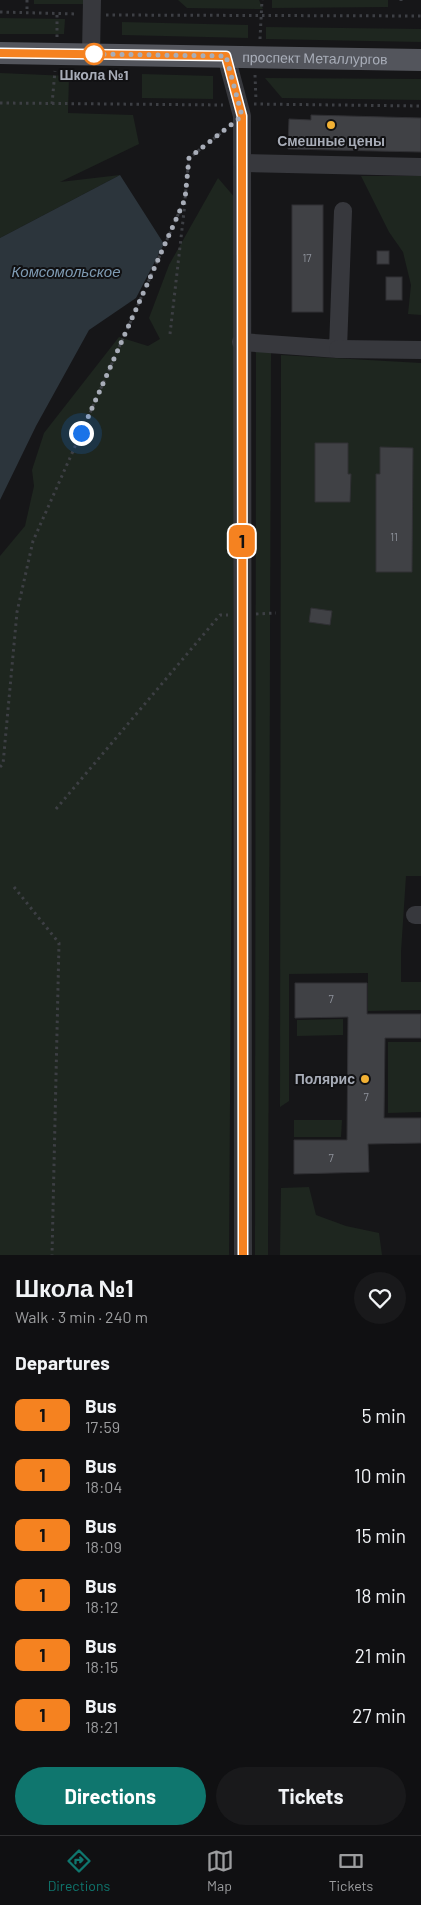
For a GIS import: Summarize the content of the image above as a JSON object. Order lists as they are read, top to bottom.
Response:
{
  "streets": {
    "main road": ["проспект Металлургов"]
  },
  "water": ["Комсомольское"],
  "places": ["Школа №1", "Смешные цены", "Полярис"],
  "lines": ["bus line 1"],
  "house_numbers": [
    "17",
    "11",
    "7",
    "7",
    "7"
  ],
  "page": {
    "on_map": "1",
    "heading": [
      ["Школа №1", "Walk · 3 min · 240 m"],
      "Departures"
    ],
    "list": [
      {
        "mark": "1",
        "name": "Bus",
        "note": "17:59",
        "value": "5 min"
      },
      {
        "mark": "1",
        "name": "Bus",
        "note": "18:04",
        "value": "10 min"
      },
      {
        "mark": "1",
        "name": "Bus",
        "note": "18:09",
        "value": "15 min"
      },
      {
        "mark": "1",
        "name": "Bus",
        "note": "18:12",
        "value": "18 min"
      },
      {
        "mark": "1",
        "name": "Bus",
        "note": "18:15",
        "value": "21 min"
      },
      {
        "mark": "1",
        "name": "Bus",
        "note": "18:21",
        "value": "27 min"
      }
    ],
    "buttons": ["Directions", "Tickets"],
    "tabs": ["Directions", "Map", "Tickets"]
  }
}
